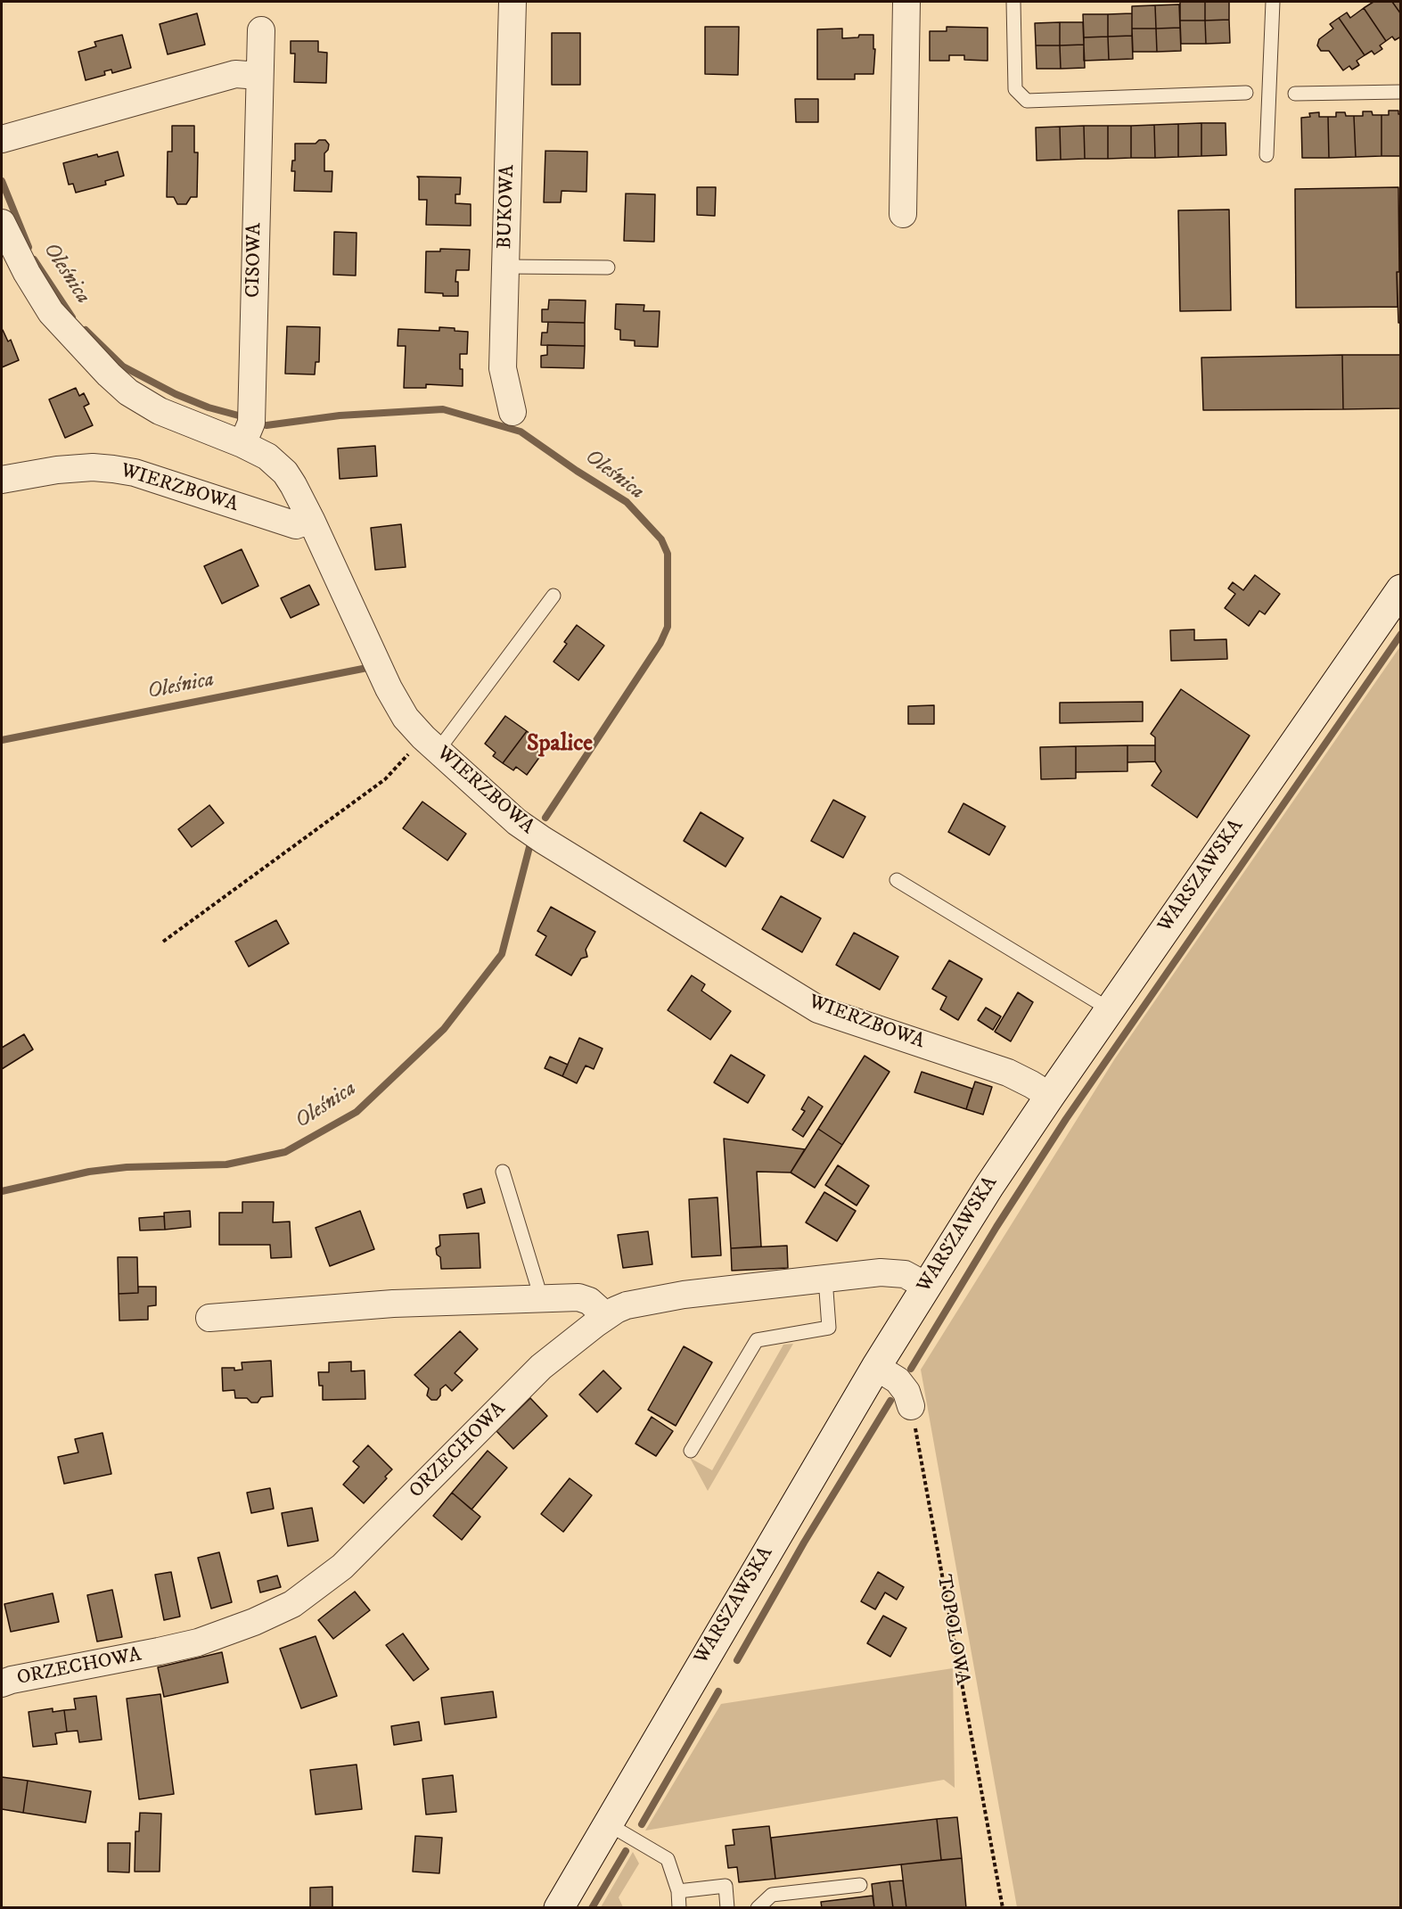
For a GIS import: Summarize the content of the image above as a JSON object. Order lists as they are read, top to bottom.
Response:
{
  "streets": {
    "main road": ["WARSZAWSKA"],
    "street": [
      "BUKOWA",
      "CISOWA",
      "WIERZBOWA",
      "ORZECHOWA"
    ],
    "path": ["TOPOLOWA"]
  },
  "crossings": [
    ["WIERZBOWA", "WARSZAWSKA"],
    ["WARSZAWSKA", "ORZECHOWA"]
  ],
  "districts": ["Spalice"],
  "water": ["Oleśnica"]
}
